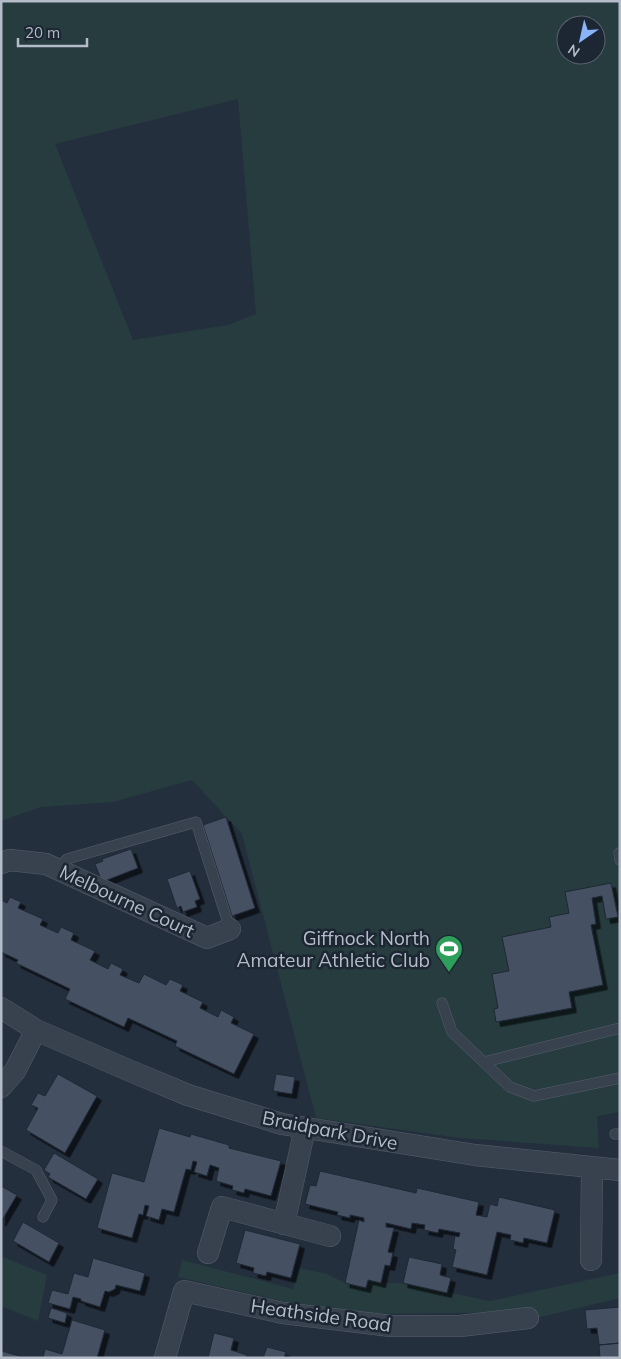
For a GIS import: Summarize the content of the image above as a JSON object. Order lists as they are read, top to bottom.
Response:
{
  "streets": {
    "street": ["Melbourne Court", "Braidpark Drive", "Heathside Road"]
  },
  "places": {
    "sports": ["Giffnock North Amateur Athletic Club"]
  },
  "scale_bar": "20 m",
  "north": "bottom left"
}
